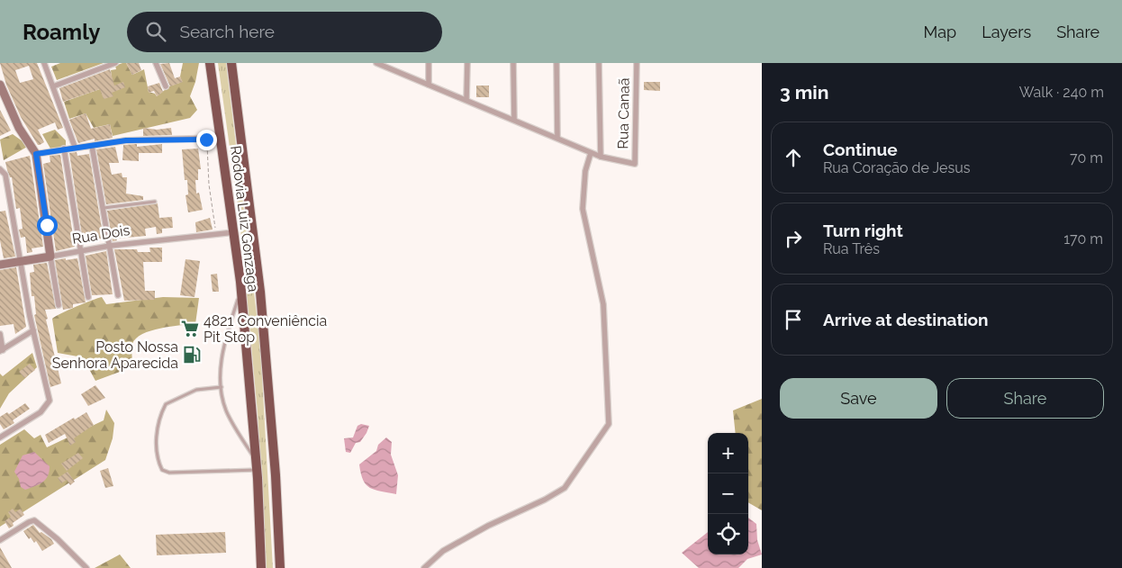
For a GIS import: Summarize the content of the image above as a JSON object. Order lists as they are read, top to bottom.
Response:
{
  "streets": {
    "highway": ["Rodovia Luiz Gonzaga"],
    "main road": ["Rua Dois"],
    "street": ["Rua Canaã"]
  },
  "crossings": [
    ["Rodovia Luiz Gonzaga", "Rua Dois"]
  ],
  "places": {
    "supermarket": ["4821 Conveniência Pit Stop"],
    "fuel station": ["Posto Nossa Senhora Aparecida"]
  },
  "page": {
    "header": "Roamly",
    "search": "Search here",
    "nav": ["Map", "Layers", "Share"],
    "heading": ["3 min", "Walk · 240 m"],
    "list": [
      ["Continue", "Rua Coração de Jesus", "70 m"],
      ["Turn right", "Rua Três", "170 m"],
      "Arrive at destination"
    ],
    "buttons": ["Save", "Share"],
    "map_buttons": ["+", "−"]
  }
}
